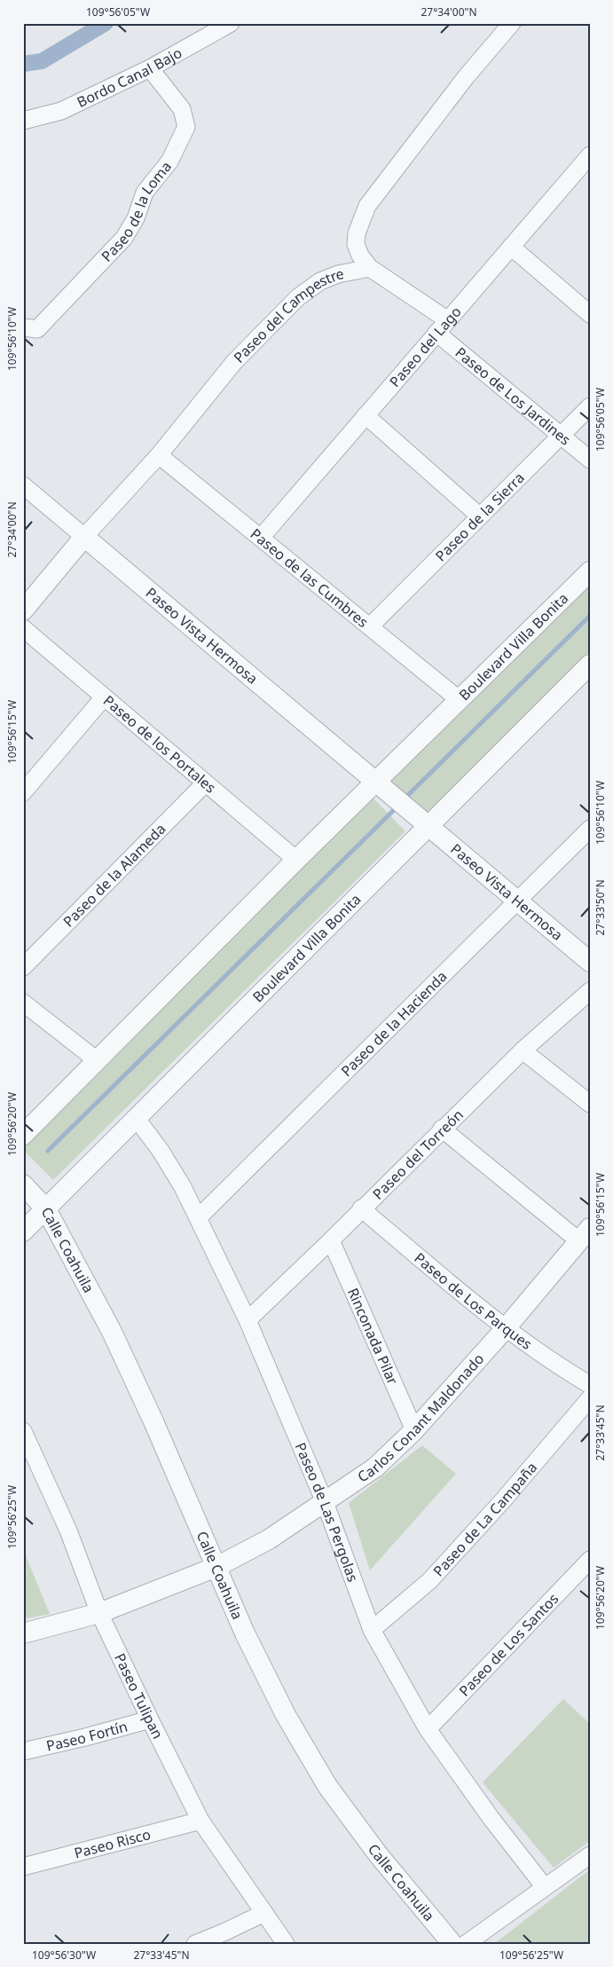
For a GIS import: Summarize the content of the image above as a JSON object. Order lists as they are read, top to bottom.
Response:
{
  "streets": {
    "street": [
      "Bordo Canal Bajo",
      "Paseo de la Loma",
      "Paseo del Campestre",
      "Paseo del Lago",
      "Paseo de Los Jardines",
      "Paseo de la Sierra",
      "Paseo de las Cumbres",
      "Paseo Vista Hermosa",
      "Boulevard Villa Bonita",
      "Paseo de los Portales",
      "Paseo de la Alameda",
      "Paseo de la Hacienda",
      "Paseo del Torreón",
      "Calle Coahuila",
      "Paseo de Los Parques",
      "Rinconada Pilar",
      "Carlos Conant Maldonado",
      "Paseo de Las Pergolas",
      "Paseo de La Campaña",
      "Paseo de Los Santos",
      "Paseo Tulipan",
      "Paseo Fortín",
      "Paseo Risco"
    ]
  },
  "crossings": [
    ["Bordo Canal Bajo", "Paseo de la Loma"],
    ["Paseo del Campestre", "Paseo de Los Jardines"],
    ["Paseo del Campestre", "Paseo de las Cumbres"],
    ["Paseo del Campestre", "Paseo Vista Hermosa"],
    ["Paseo del Lago", "Paseo de Los Jardines"],
    ["Paseo del Lago", "Paseo de las Cumbres"],
    ["Paseo de Los Jardines", "Paseo de la Sierra"],
    ["Paseo de la Sierra", "Paseo de las Cumbres"],
    ["Paseo de las Cumbres", "Boulevard Villa Bonita"],
    ["Paseo Vista Hermosa", "Boulevard Villa Bonita"],
    ["Paseo Vista Hermosa", "Paseo de la Hacienda"],
    ["Boulevard Villa Bonita", "Paseo de los Portales"],
    ["Boulevard Villa Bonita", "Calle Coahuila"],
    ["Boulevard Villa Bonita", "Paseo de Las Pergolas"],
    ["Paseo de los Portales", "Paseo de la Alameda"],
    ["Paseo de la Hacienda", "Paseo de Las Pergolas"],
    ["Paseo del Torreón", "Paseo de Los Parques"],
    ["Paseo del Torreón", "Rinconada Pilar"],
    ["Paseo del Torreón", "Paseo de Las Pergolas"],
    ["Calle Coahuila", "Carlos Conant Maldonado"],
    ["Paseo de Los Parques", "Carlos Conant Maldonado"],
    ["Rinconada Pilar", "Carlos Conant Maldonado"],
    ["Carlos Conant Maldonado", "Paseo de Las Pergolas"],
    ["Carlos Conant Maldonado", "Paseo Tulipan"],
    ["Paseo de Las Pergolas", "Paseo de La Campaña"],
    ["Paseo de Las Pergolas", "Paseo de Los Santos"],
    ["Paseo Tulipan", "Paseo Fortín"],
    ["Paseo Tulipan", "Paseo Risco"]
  ],
  "coordinates": [
    "109°56'05\"W",
    "27°34'00\"N",
    "109°56'10\"W",
    "109°56'15\"W",
    "27°33'50\"N",
    "109°56'20\"W",
    "27°33'45\"N",
    "109°56'25\"W",
    "109°56'30\"W"
  ]
}
